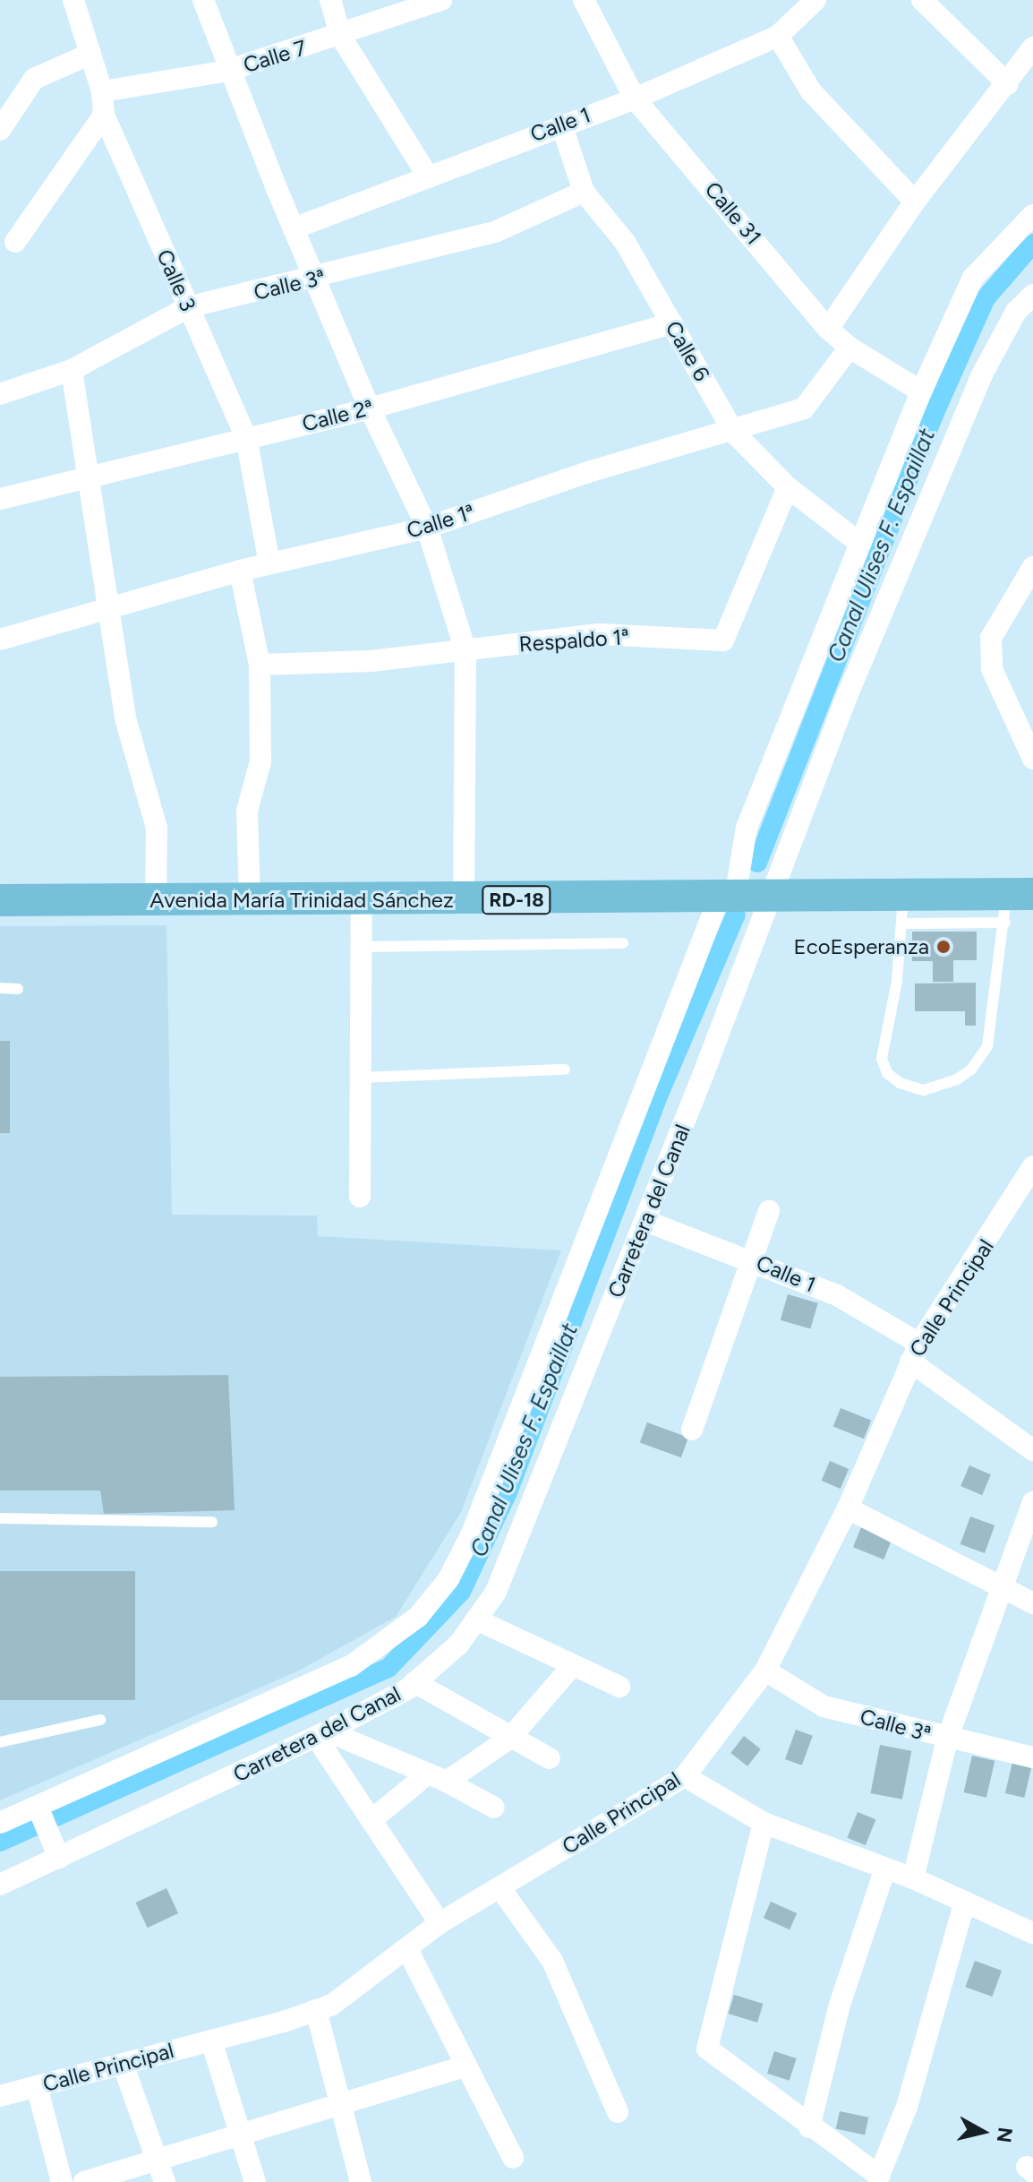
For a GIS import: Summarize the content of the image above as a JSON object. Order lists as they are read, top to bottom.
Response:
{
  "streets": {
    "main road": ["Avenida María Trinidad Sánchez", "RD-18"],
    "street": [
      "Calle 7",
      "Calle 1",
      "Calle 31",
      "Calle 3",
      "Calle 3ª",
      "Calle 6",
      "Calle 2ª",
      "Calle 1ª",
      "Respaldo 1ª",
      "Carretera del Canal",
      "Calle Principal"
    ]
  },
  "crossings": [
    ["Calle 7", "Calle 3"],
    ["Calle 1", "Calle 31"],
    ["Calle 1", "Calle 6"],
    ["Calle 1", "Carretera del Canal"],
    ["Calle 1", "Calle Principal"],
    ["Calle 31", "Calle 1ª"],
    ["Calle 3", "Calle 3ª"],
    ["Calle 3", "Calle 2ª"],
    ["Calle 3", "Calle 1ª"],
    ["Calle 3ª", "Calle 6"],
    ["Calle 3ª", "Calle Principal"],
    ["Calle 6", "Calle 2ª"],
    ["Calle 6", "Calle 1ª"],
    ["Calle 6", "Respaldo 1ª"],
    ["Avenida María Trinidad Sánchez", "Carretera del Canal"]
  ],
  "water": ["Canal Ulises F. Espaillat"],
  "places": ["EcoEsperanza"],
  "north": "right"
}
